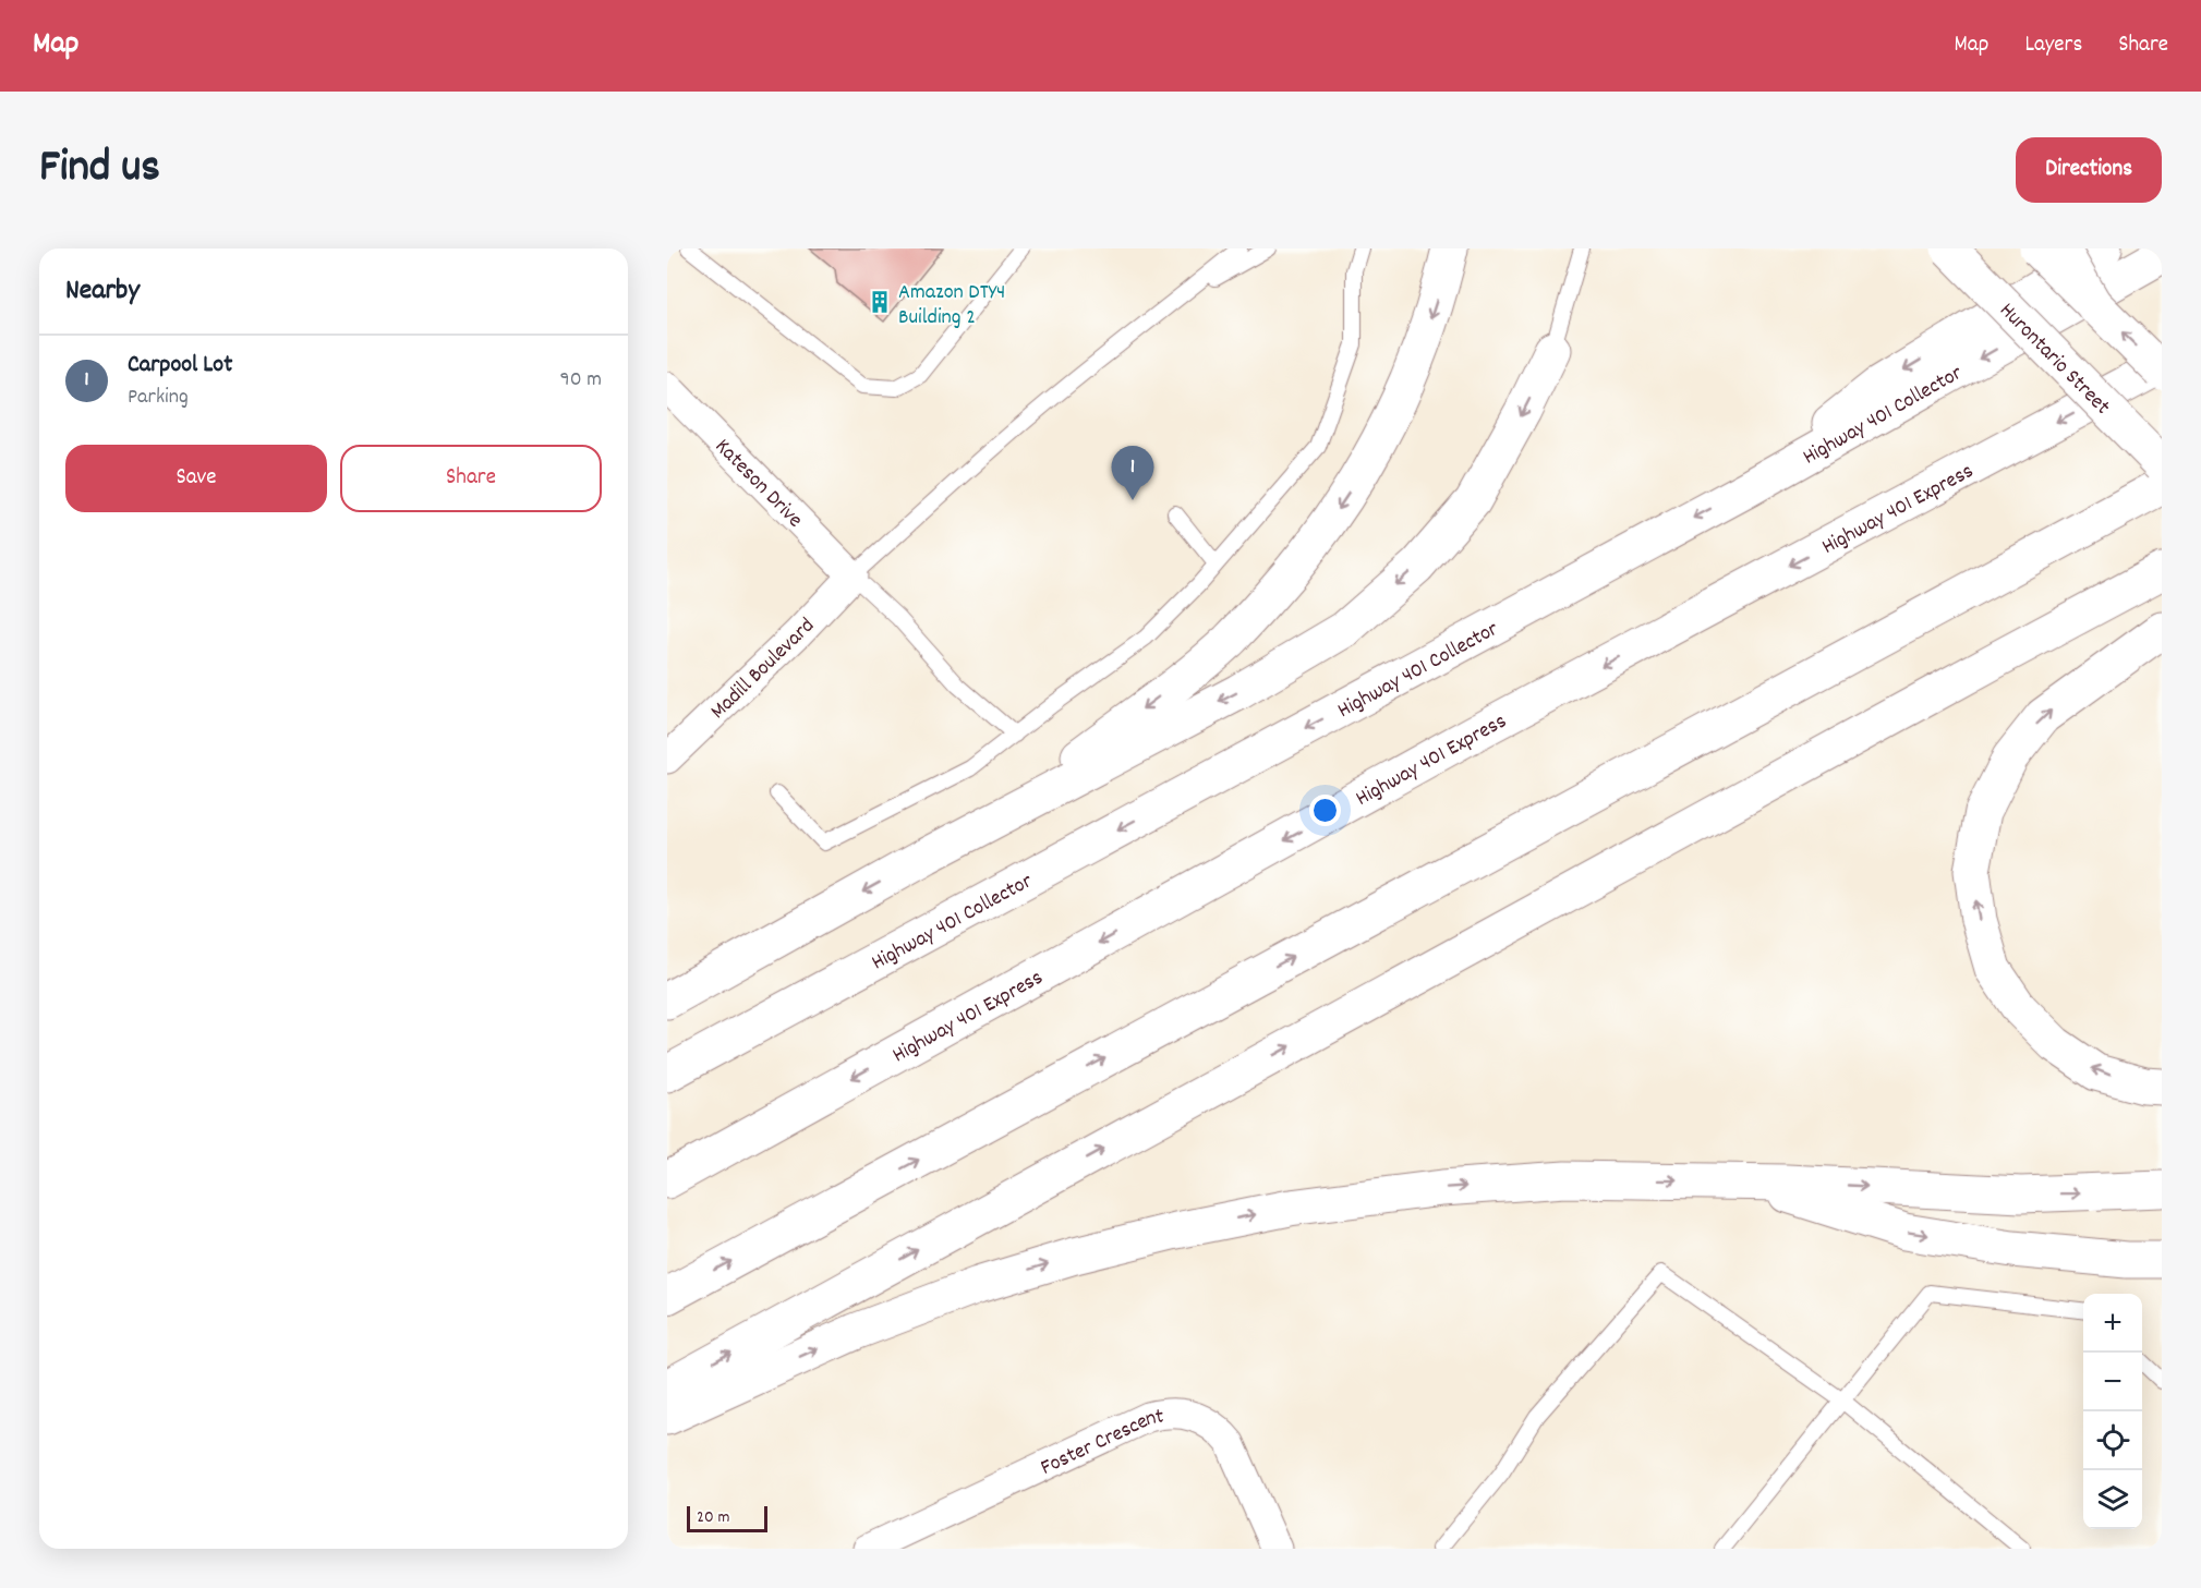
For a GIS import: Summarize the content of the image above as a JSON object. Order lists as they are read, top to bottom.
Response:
{
  "streets": {
    "main road": ["Hurontario Street", "Highway 401 Collector", "Highway 401 Express"],
    "street": ["Kateson Drive", "Madill Boulevard", "Foster Crescent"]
  },
  "crossings": [
    ["Kateson Drive", "Madill Boulevard"]
  ],
  "places": {
    "building": ["Amazon DTY4 Building 2"]
  },
  "scale_bar": "20 m",
  "page": {
    "header": "Map",
    "nav": ["Map", "Layers", "Share"],
    "title": "Find us",
    "buttons": [
      "Directions",
      ["Save", "Share"]
    ],
    "heading": "Nearby",
    "list": [
      {
        "mark": "1",
        "name": "Carpool Lot",
        "note": "Parking",
        "value": "90 m"
      }
    ],
    "pins": "1",
    "map_buttons": ["+", "−"],
    "scale": "20 m"
  }
}
